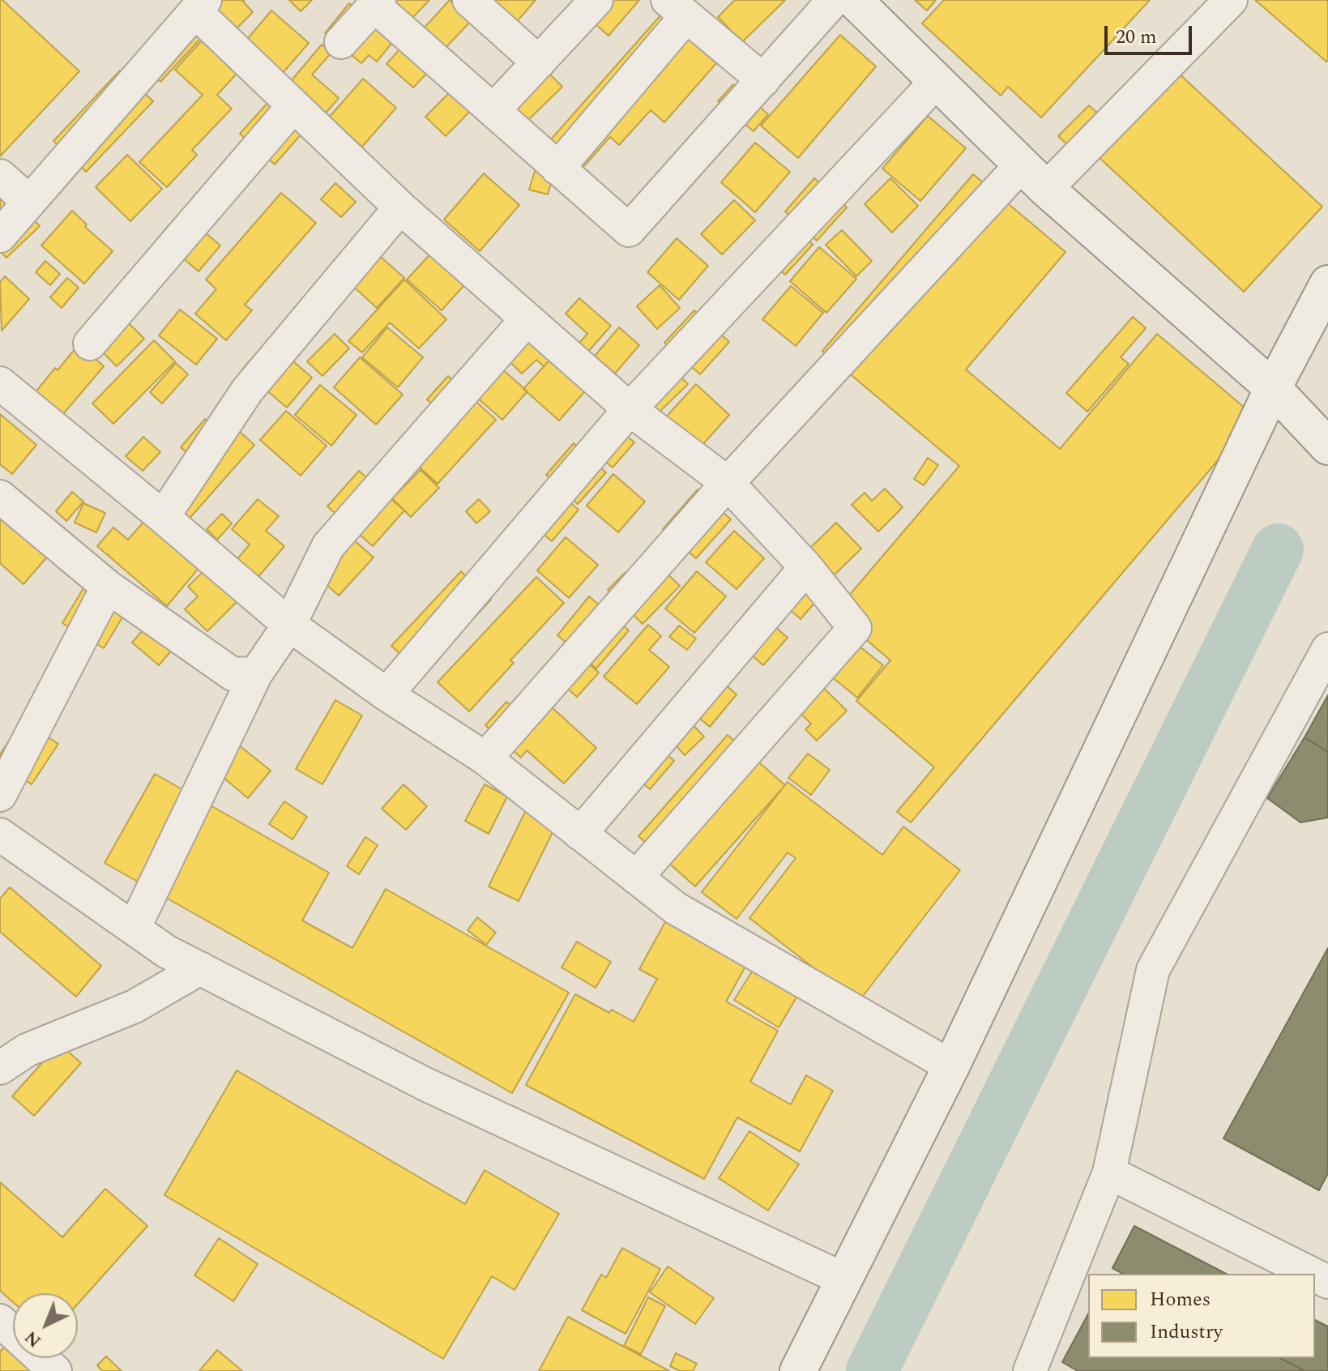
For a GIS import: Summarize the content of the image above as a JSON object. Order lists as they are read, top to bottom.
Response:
{
  "legend": ["Homes", "Industry"],
  "scale_bar": "20 m",
  "north": "bottom left"
}
